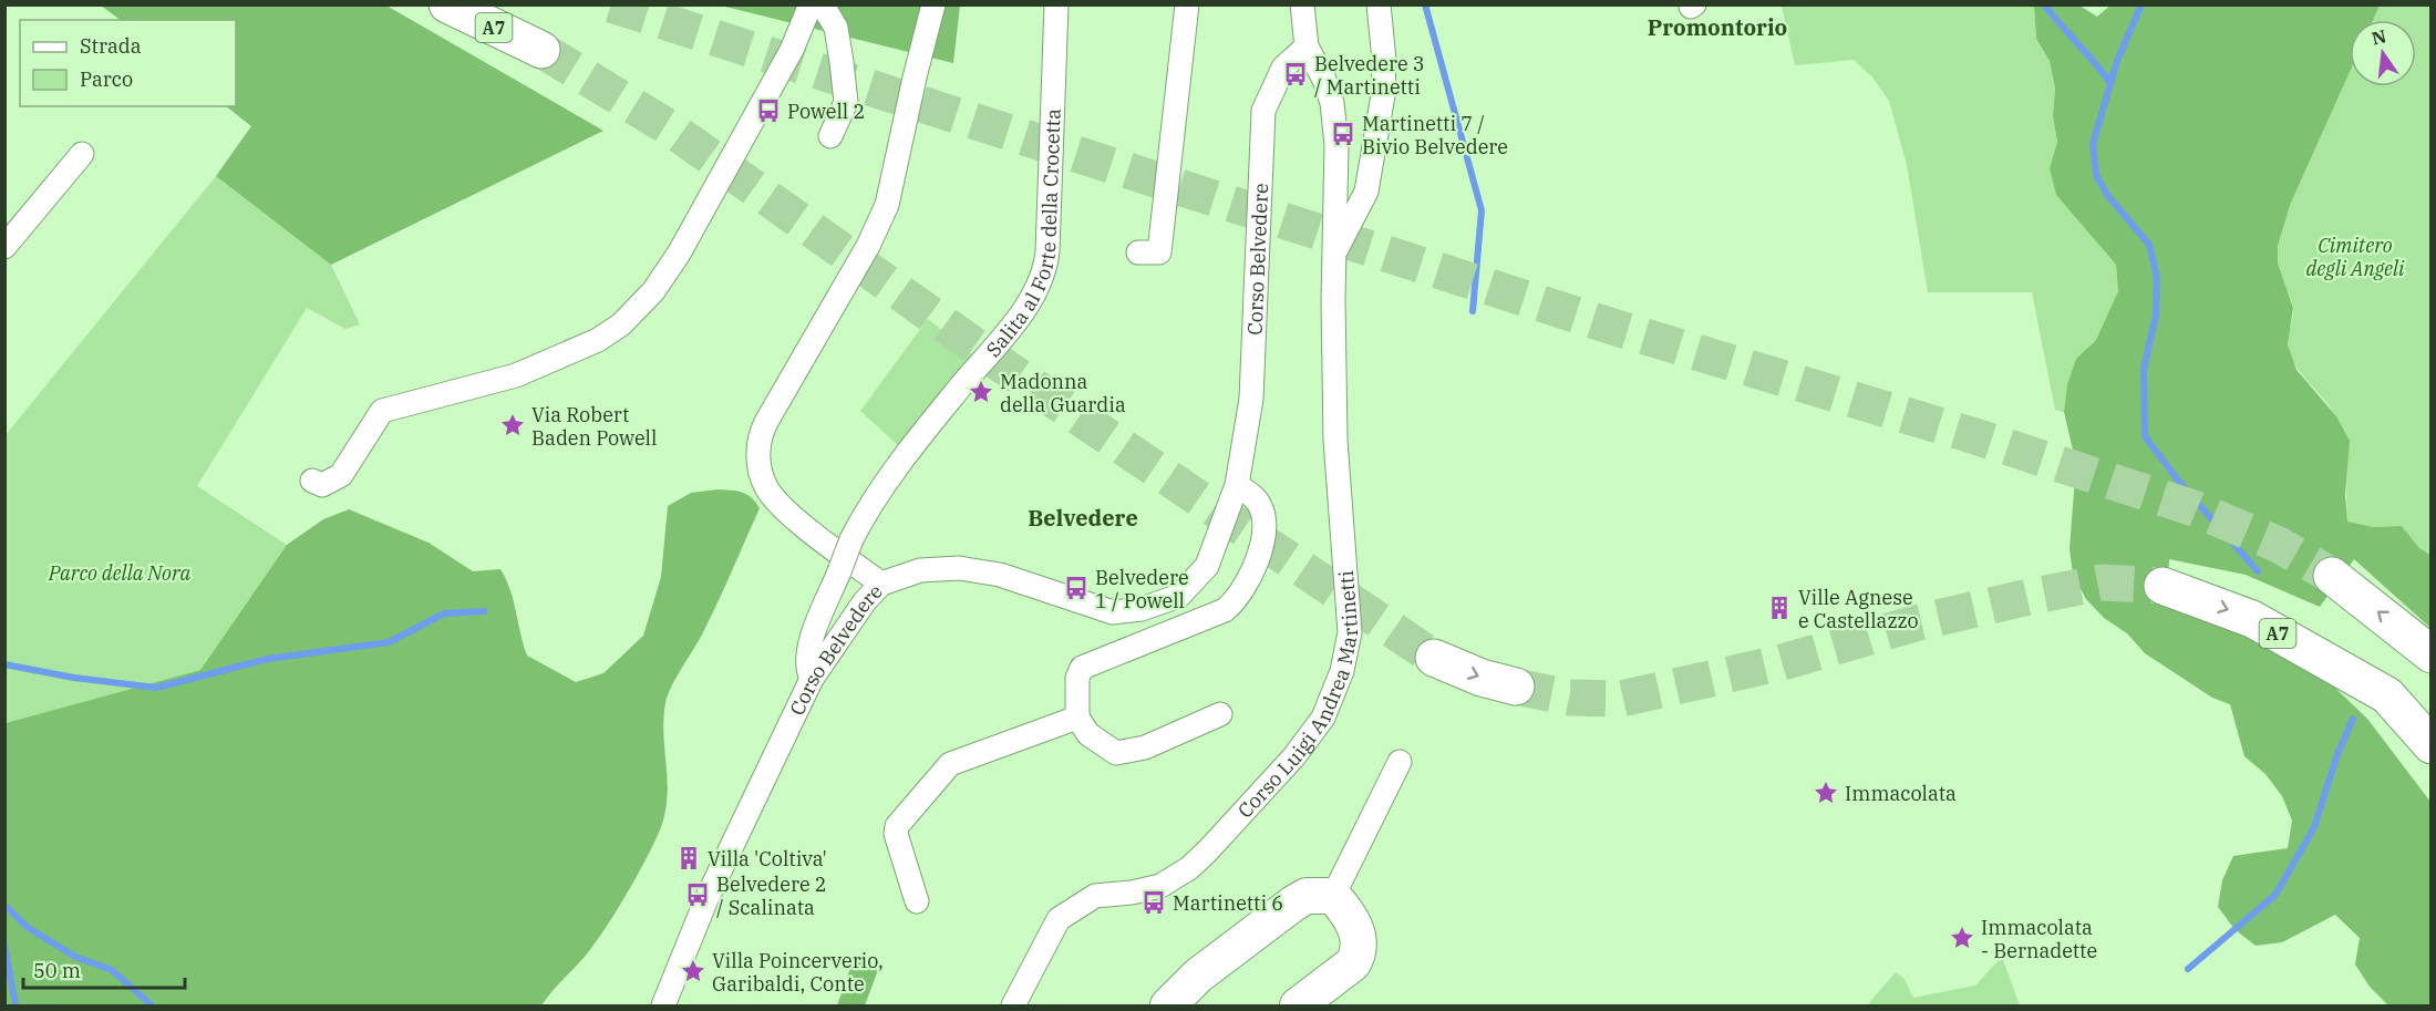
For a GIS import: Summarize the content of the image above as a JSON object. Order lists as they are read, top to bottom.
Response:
{
  "streets": {
    "highway": ["A7"],
    "street": ["Salita al Forte della Crocetta", "Corso Belvedere", "Corso Luigi Andrea Martinetti"]
  },
  "crossings": [
    ["Salita al Forte della Crocetta", "Corso Belvedere"],
    ["Corso Belvedere", "Corso Luigi Andrea Martinetti"]
  ],
  "districts": ["Promontorio", "Belvedere"],
  "parks": ["Cimitero degli Angeli", "Parco della Nora"],
  "places": {
    "bus stop": [
      "Belvedere 3 / Martinetti",
      "Powell 2",
      "Martinetti 7 / Bivio Belvedere",
      "Belvedere 1 / Powell",
      "Belvedere 2 / Scalinata",
      "Martinetti 6"
    ],
    "place": [
      "Madonna della Guardia",
      "Via Robert Baden Powell",
      "Immacolata",
      "Immacolata - Bernadette",
      "Villa Poincerverio, Garibaldi, Conte"
    ],
    "building": ["Ville Agnese e Castellazzo", "Villa 'Coltiva'"]
  },
  "legend": ["Strada", "Parco"],
  "scale_bar": "50 m",
  "north": "top"
}
